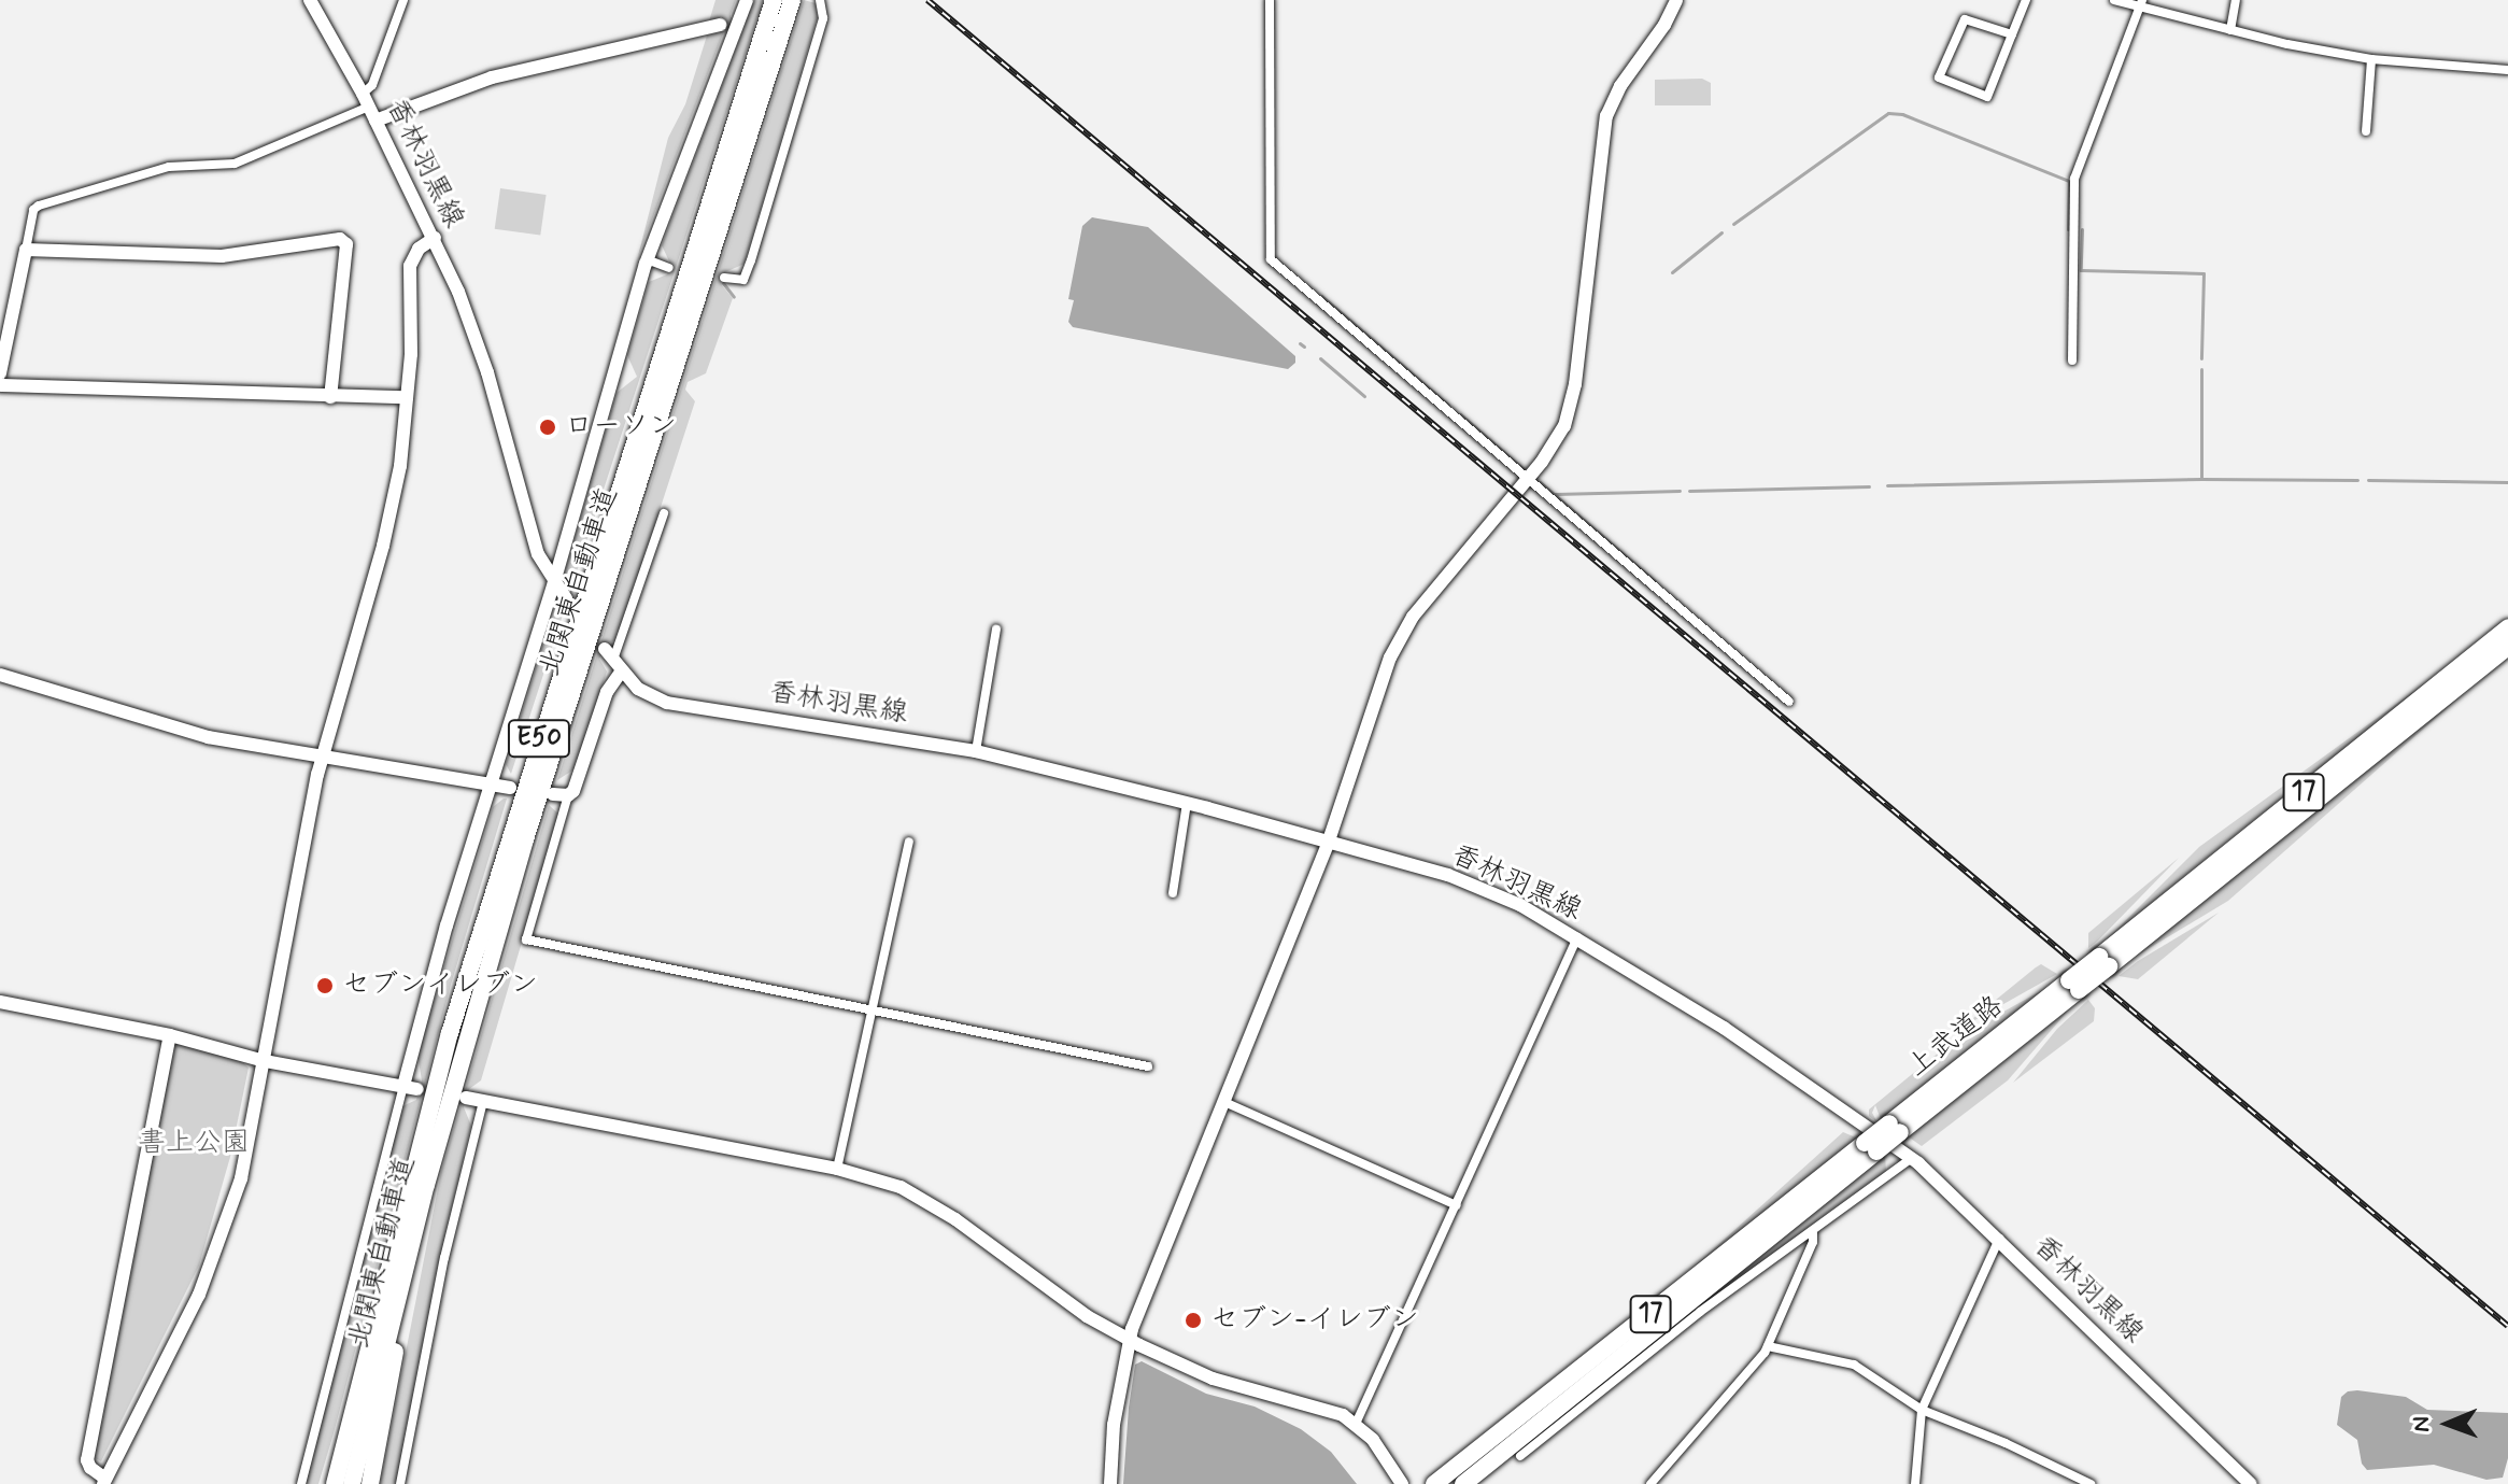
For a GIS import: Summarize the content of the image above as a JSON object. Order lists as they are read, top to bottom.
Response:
{
  "streets": {
    "highway": [
      "北関東自動車道",
      "E50",
      "17",
      "上武道路"
    ],
    "street": ["香林羽黒線"]
  },
  "parks": ["書上公園"],
  "places": ["ローソン", "セブンイレブン", "セブン-イレブン"],
  "north": "left"
}
